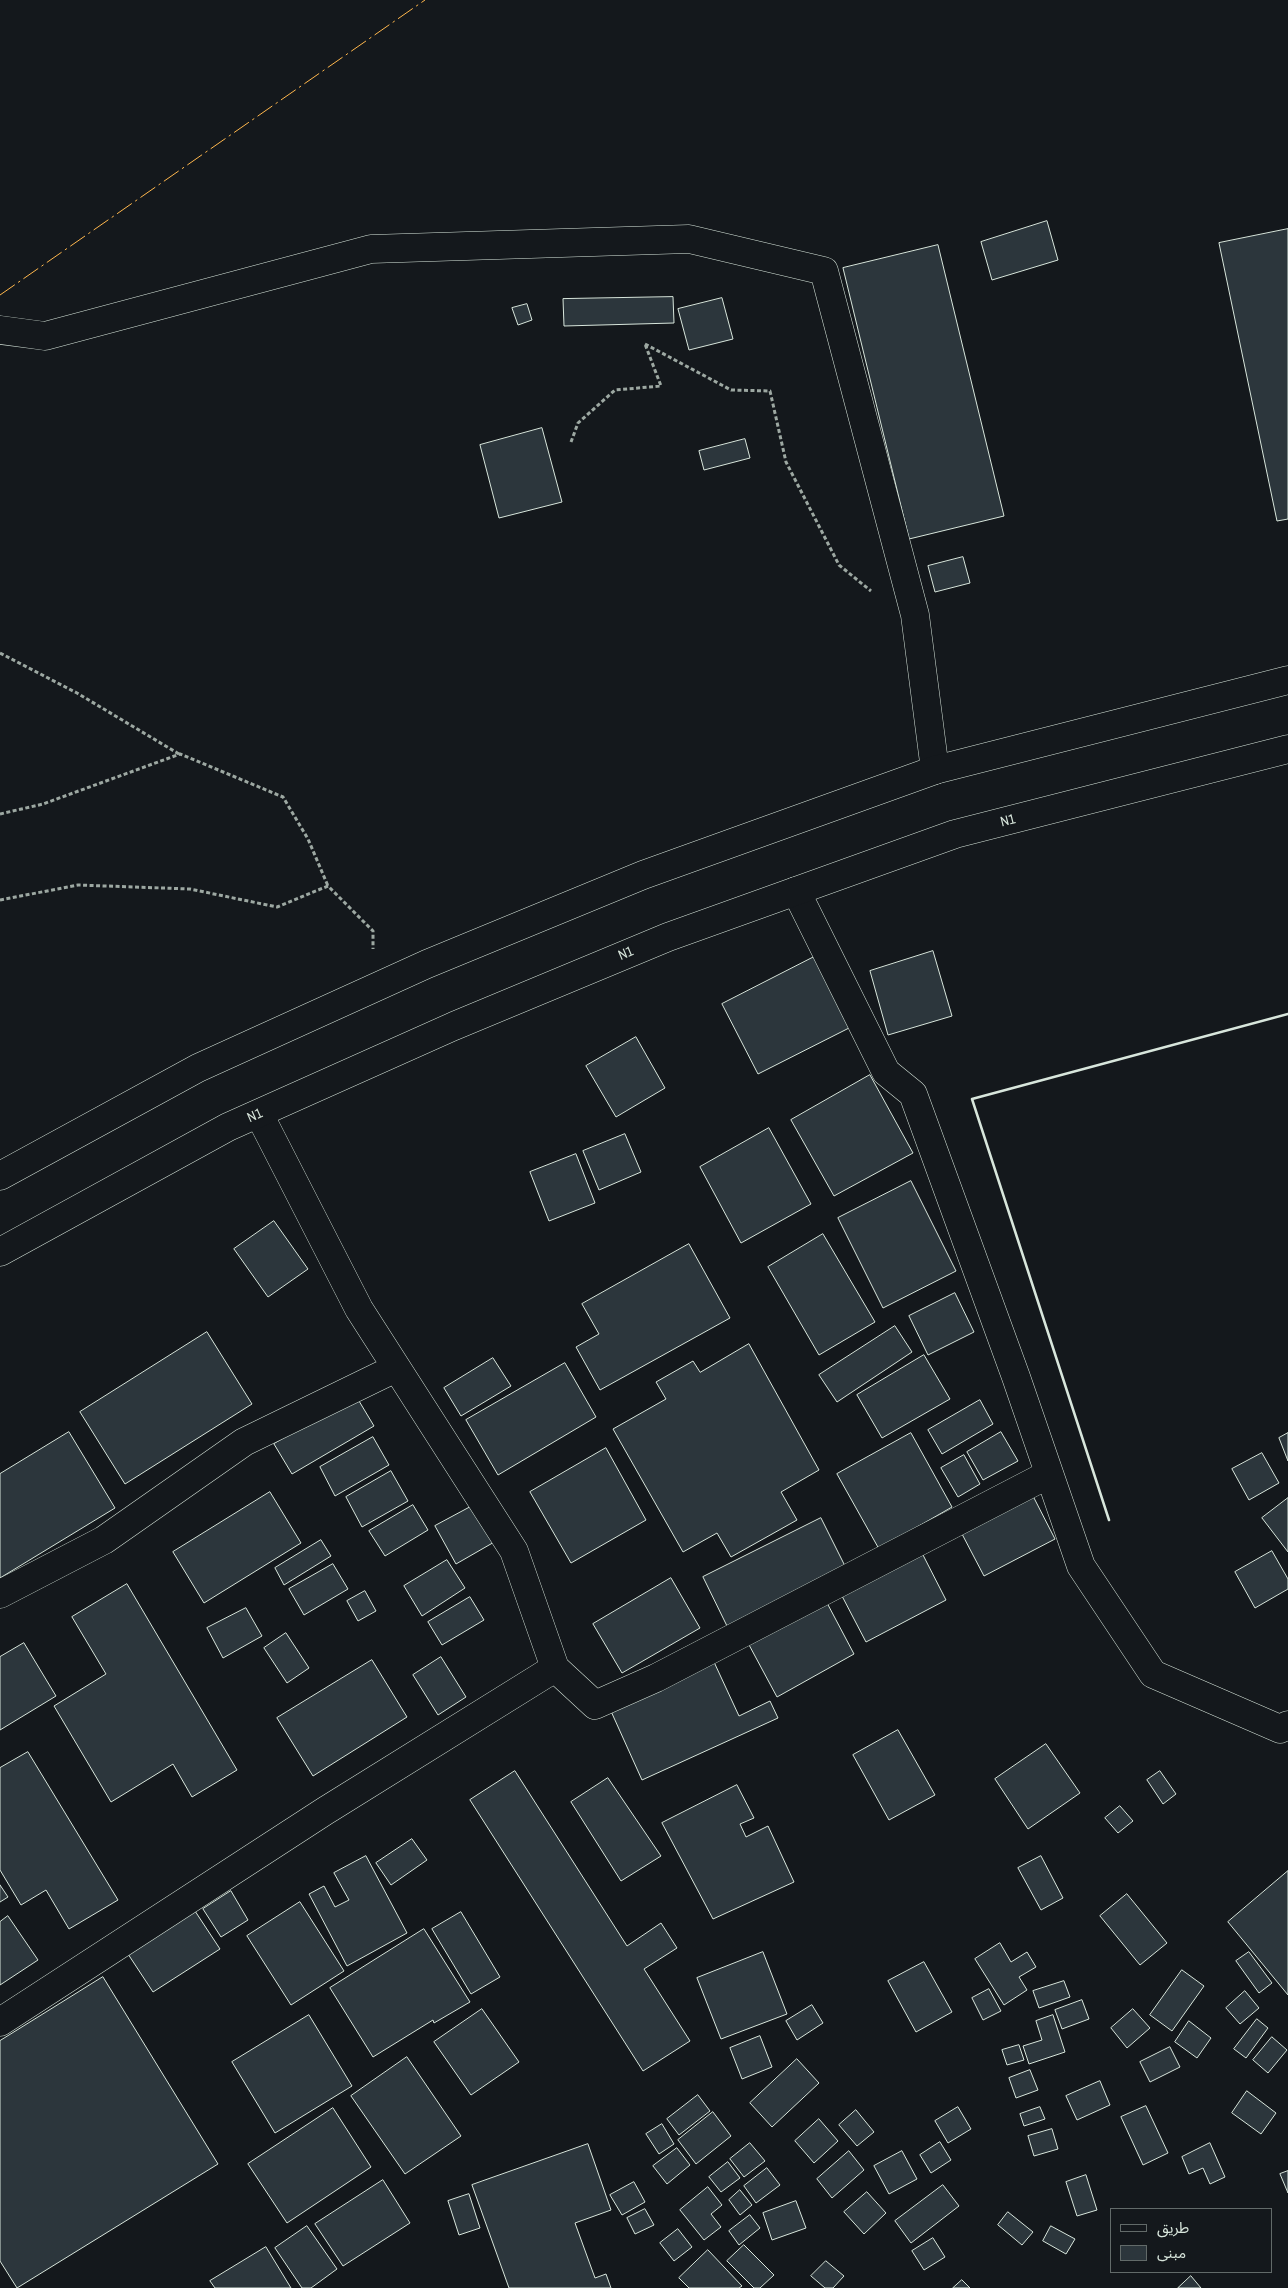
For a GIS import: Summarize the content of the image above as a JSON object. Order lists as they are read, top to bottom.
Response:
{
  "streets": {
    "main road": ["N1"]
  },
  "legend": ["طريق", "مبنى"]
}
